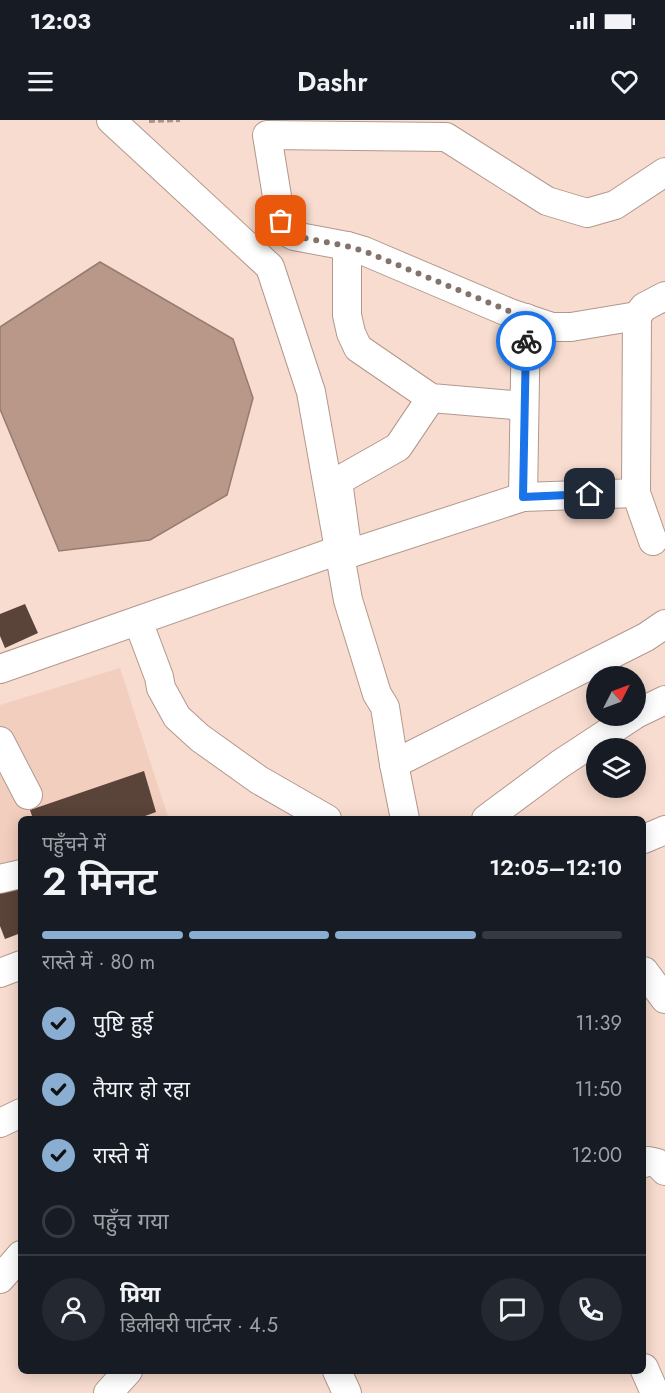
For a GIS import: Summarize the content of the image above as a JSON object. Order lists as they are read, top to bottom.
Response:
{
  "north": "top right",
  "page": {
    "status": "12:03",
    "header": "Dashr",
    "heading": ["2 मिनट", "पहुँचने में", "12:05–12:10"],
    "panel": ["प्रिया", "डिलीवरी पार्टनर · 4.5"],
    "bar": "रास्ते में · 80 m",
    "list": [
      ["पुष्टि हुई", "11:39"],
      ["तैयार हो रहा", "11:50"],
      ["रास्ते में", "12:00"],
      "पहुँच गया"
    ]
  }
}
